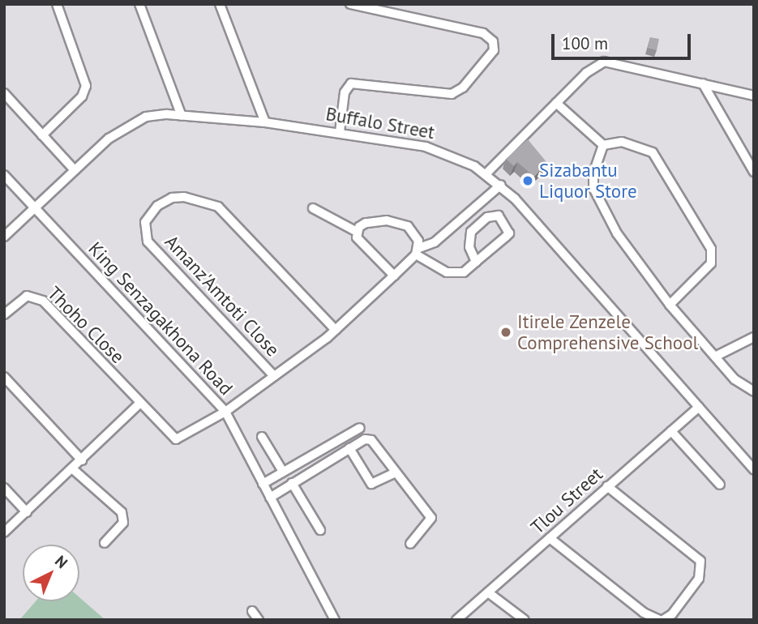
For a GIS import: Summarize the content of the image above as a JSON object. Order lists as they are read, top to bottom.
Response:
{
  "streets": {
    "street": [
      "Buffalo Street",
      "Amanz'Amtoti Close",
      "King Senzagakhona Road",
      "Thoho Close",
      "Tlou Street"
    ]
  },
  "crossings": [
    ["Buffalo Street", "King Senzagakhona Road"],
    ["Buffalo Street", "Tlou Street"],
    ["King Senzagakhona Road", "Thoho Close"]
  ],
  "places": ["Sizabantu Liquor Store", "Itirele Zenzele Comprehensive School"],
  "scale_bar": "100 m",
  "north": "top right"
}
